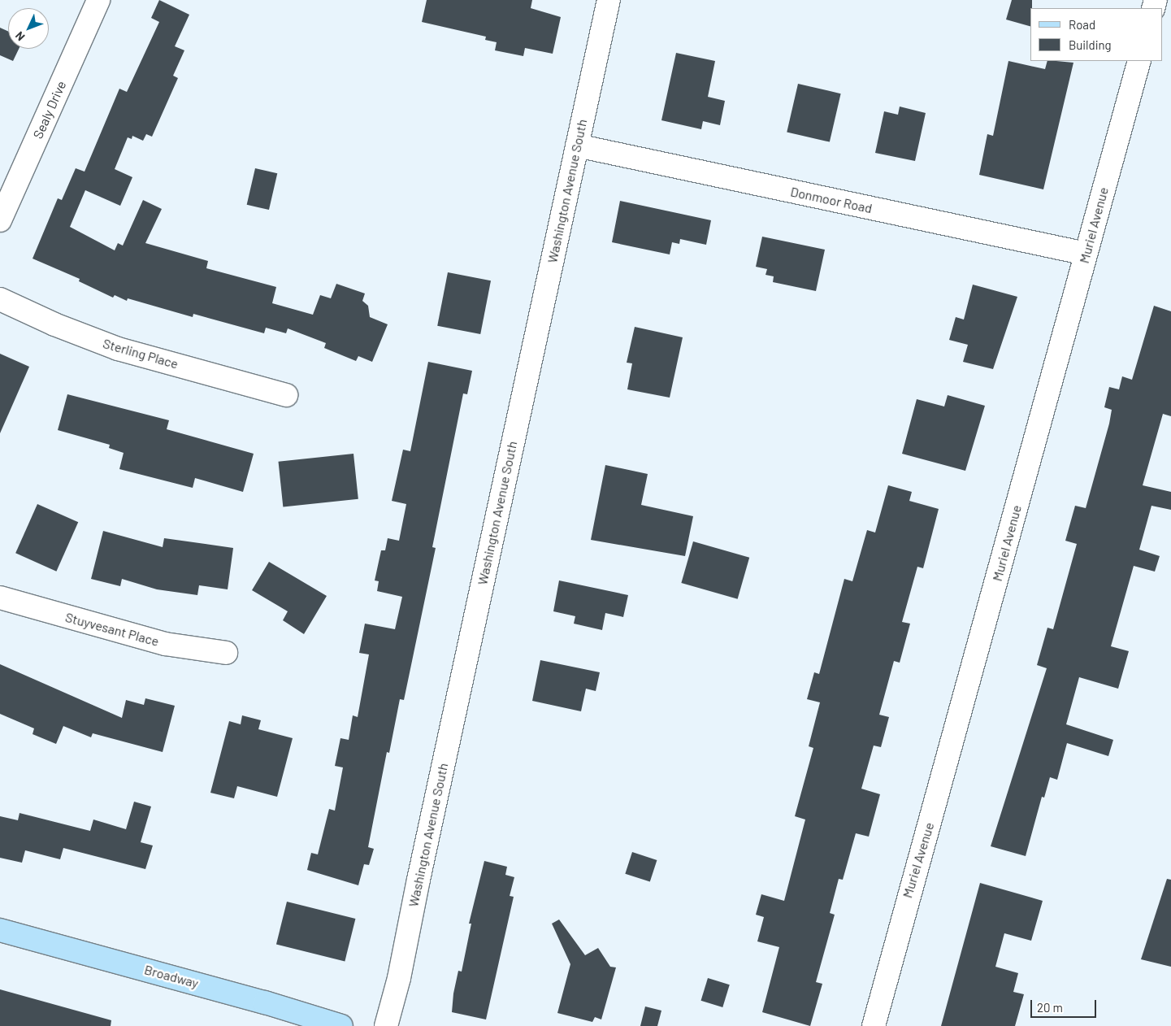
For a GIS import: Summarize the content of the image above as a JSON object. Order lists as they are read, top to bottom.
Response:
{
  "streets": {
    "main road": ["Broadway"],
    "street": [
      "Sealy Drive",
      "Washington Avenue South",
      "Donmoor Road",
      "Muriel Avenue",
      "Sterling Place",
      "Stuyvesant Place"
    ]
  },
  "crossings": [
    ["Washington Avenue South", "Donmoor Road"],
    ["Donmoor Road", "Muriel Avenue"]
  ],
  "legend": ["Road", "Building"],
  "scale_bar": "20 m",
  "north": "bottom left"
}
